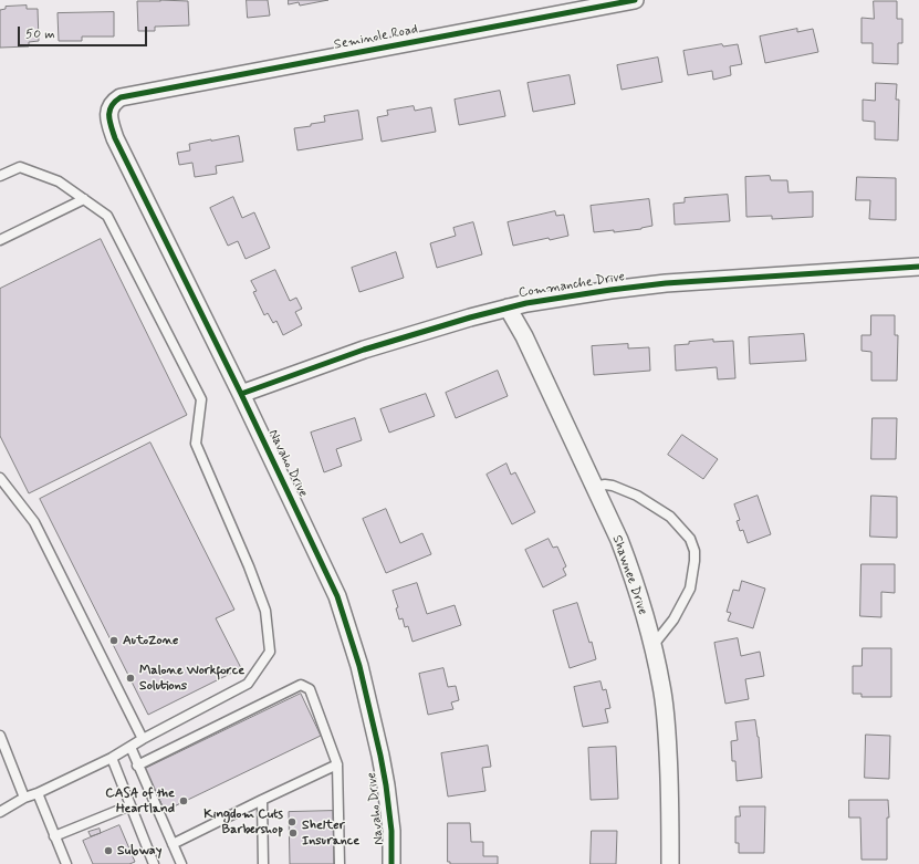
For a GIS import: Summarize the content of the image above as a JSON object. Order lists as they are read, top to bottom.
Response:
{
  "streets": {
    "street": [
      "Seminole Road",
      "Commanche Drive",
      "Navaho Drive",
      "Shawnee Drive"
    ]
  },
  "crossings": [
    ["Seminole Road", "Navaho Drive"],
    ["Commanche Drive", "Navaho Drive"],
    ["Commanche Drive", "Shawnee Drive"]
  ],
  "places": [
    "AutoZone",
    "Malone Workforce Solutions",
    "CASA of the Heartland",
    "Kingdom Cuts Barbershop",
    "Shelter Insurance",
    "Subway"
  ],
  "scale_bar": "50 m"
}
